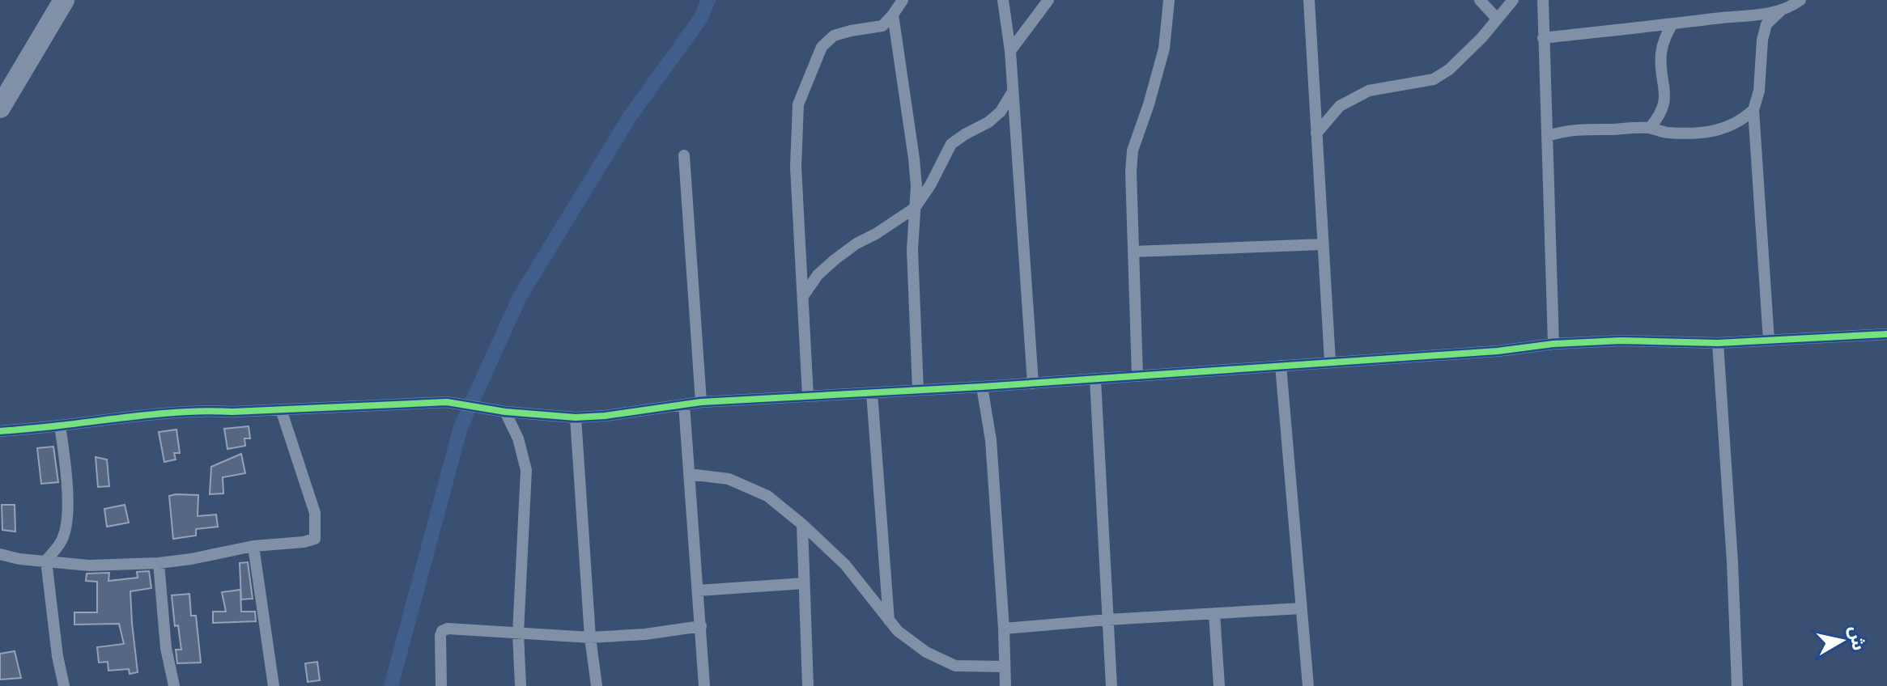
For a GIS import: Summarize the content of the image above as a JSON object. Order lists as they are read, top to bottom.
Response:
{
  "north": "right"
}
